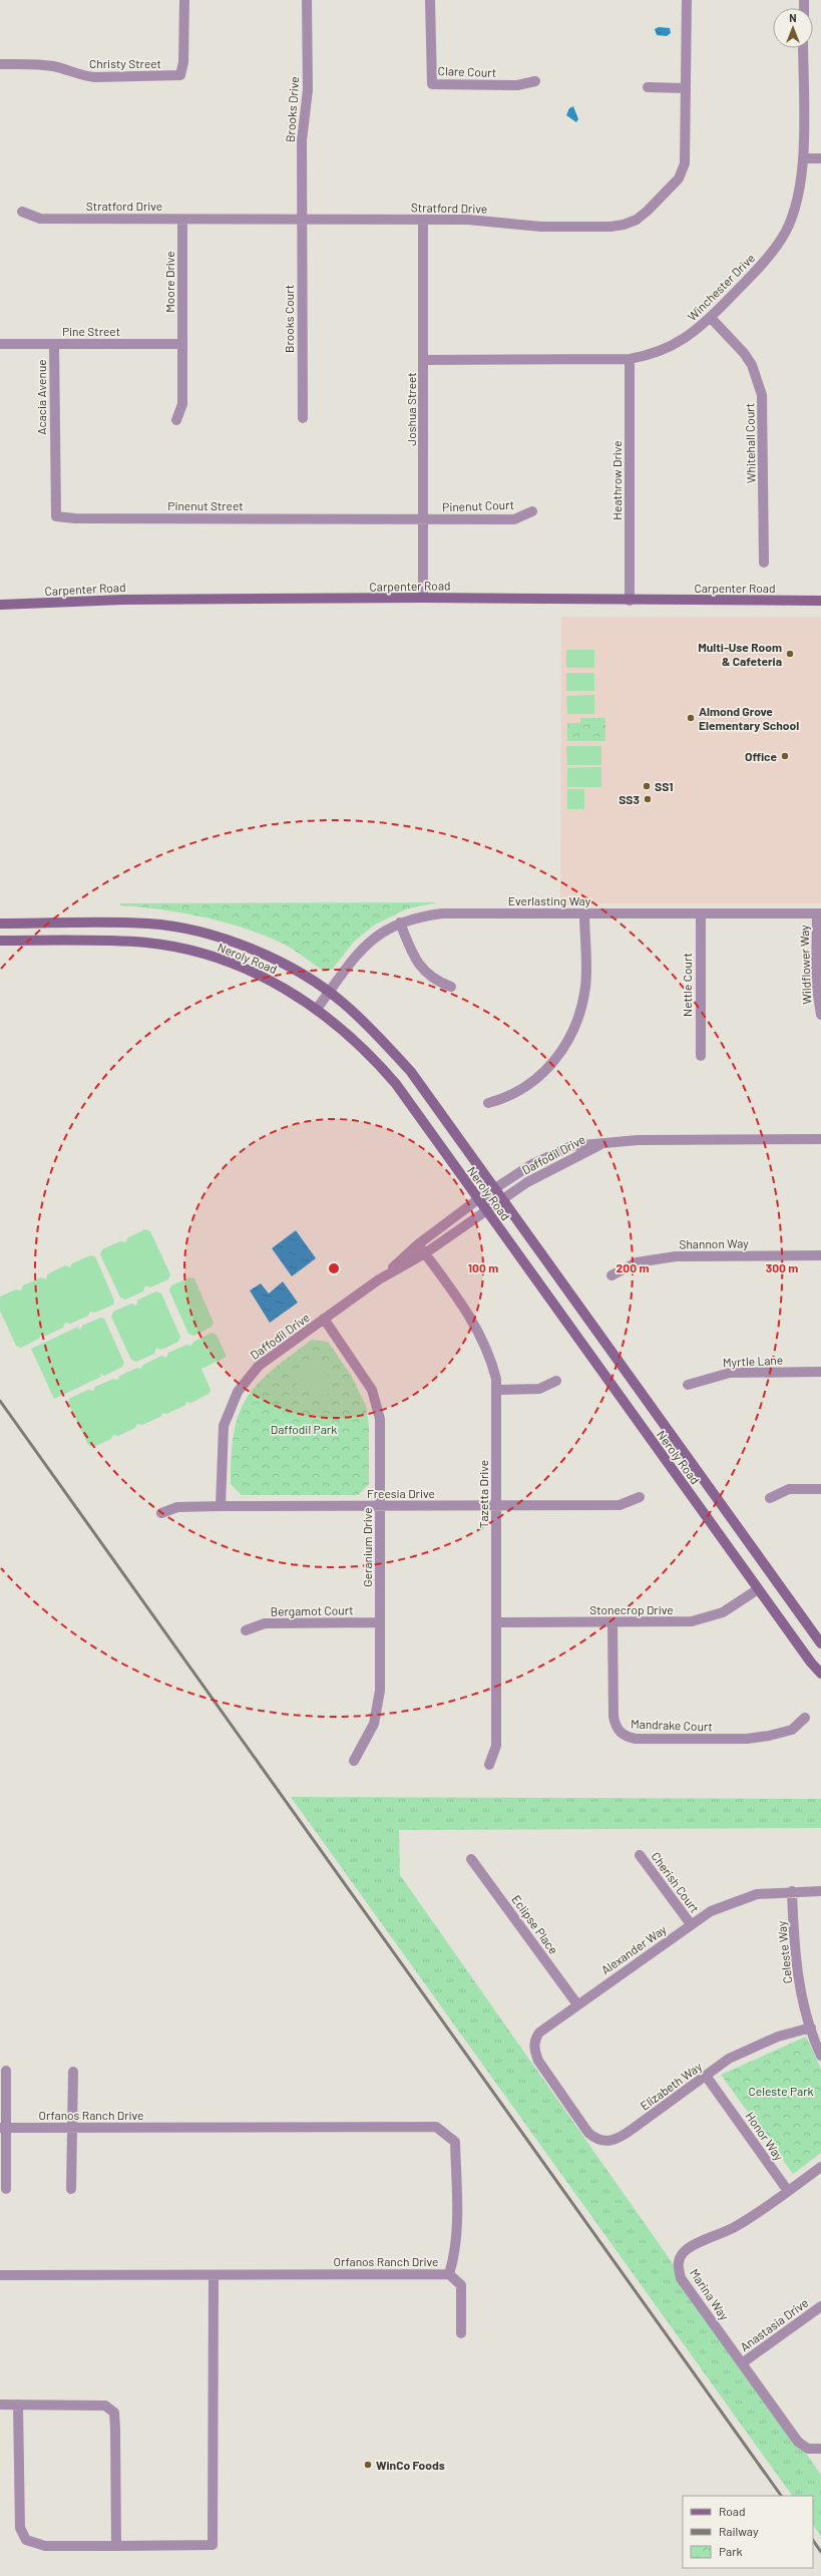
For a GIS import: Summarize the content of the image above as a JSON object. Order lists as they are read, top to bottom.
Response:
{
  "streets": {
    "street": [
      "Christy Street",
      "Clare Court",
      "Brooks Drive",
      "Stratford Drive",
      "Moore Drive",
      "Winchester Drive",
      "Brooks Court",
      "Pine Street",
      "Acacia Avenue",
      "Joshua Street",
      "Whitehall Court",
      "Heathrow Drive",
      "Pinenut Street",
      "Pinenut Court",
      "Carpenter Road",
      "Everlasting Way",
      "Neroly Road",
      "Wildflower Way",
      "Nettle Court",
      "Daffodil Drive",
      "Shannon Way",
      "Myrtle Lane",
      "Freesia Drive",
      "Tazetta Drive",
      "Geranium Drive",
      "Stonecrop Drive",
      "Bergamot Court",
      "Mandrake Court",
      "Cherish Court",
      "Eclipse Place",
      "Alexander Way",
      "Celeste Way",
      "Elizabeth Way",
      "Orfanos Ranch Drive",
      "Honor Way",
      "Marina Way",
      "Anastasia Drive"
    ]
  },
  "crossings": [
    ["Brooks Drive", "Stratford Drive"],
    ["Brooks Drive", "Brooks Court"],
    ["Stratford Drive", "Moore Drive"],
    ["Stratford Drive", "Brooks Court"],
    ["Stratford Drive", "Joshua Street"],
    ["Moore Drive", "Pine Street"],
    ["Winchester Drive", "Joshua Street"],
    ["Winchester Drive", "Whitehall Court"],
    ["Winchester Drive", "Heathrow Drive"],
    ["Pine Street", "Acacia Avenue"],
    ["Acacia Avenue", "Pinenut Street"],
    ["Joshua Street", "Pinenut Street"],
    ["Joshua Street", "Pinenut Court"],
    ["Joshua Street", "Carpenter Road"],
    ["Heathrow Drive", "Carpenter Road"],
    ["Pinenut Street", "Pinenut Court"],
    ["Everlasting Way", "Neroly Road"],
    ["Everlasting Way", "Wildflower Way"],
    ["Everlasting Way", "Nettle Court"],
    ["Neroly Road", "Daffodil Drive"],
    ["Neroly Road", "Stonecrop Drive"],
    ["Daffodil Drive", "Freesia Drive"],
    ["Daffodil Drive", "Tazetta Drive"],
    ["Daffodil Drive", "Geranium Drive"],
    ["Freesia Drive", "Tazetta Drive"],
    ["Freesia Drive", "Geranium Drive"],
    ["Tazetta Drive", "Stonecrop Drive"],
    ["Geranium Drive", "Bergamot Court"],
    ["Stonecrop Drive", "Mandrake Court"],
    ["Cherish Court", "Alexander Way"],
    ["Eclipse Place", "Alexander Way"],
    ["Alexander Way", "Celeste Way"],
    ["Alexander Way", "Elizabeth Way"],
    ["Celeste Way", "Elizabeth Way"],
    ["Elizabeth Way", "Honor Way"],
    ["Honor Way", "Marina Way"],
    ["Marina Way", "Anastasia Drive"]
  ],
  "parks": ["Daffodil Park", "Celeste Park"],
  "places": [
    "Multi-Use Room & Cafeteria",
    "Almond Grove Elementary School",
    "Office",
    "SS1",
    "SS3",
    "WinCo Foods"
  ],
  "legend": ["Road", "Railway", "Park"],
  "north": "top",
  "rings": ["100 m", "200 m", "300 m"]
}
